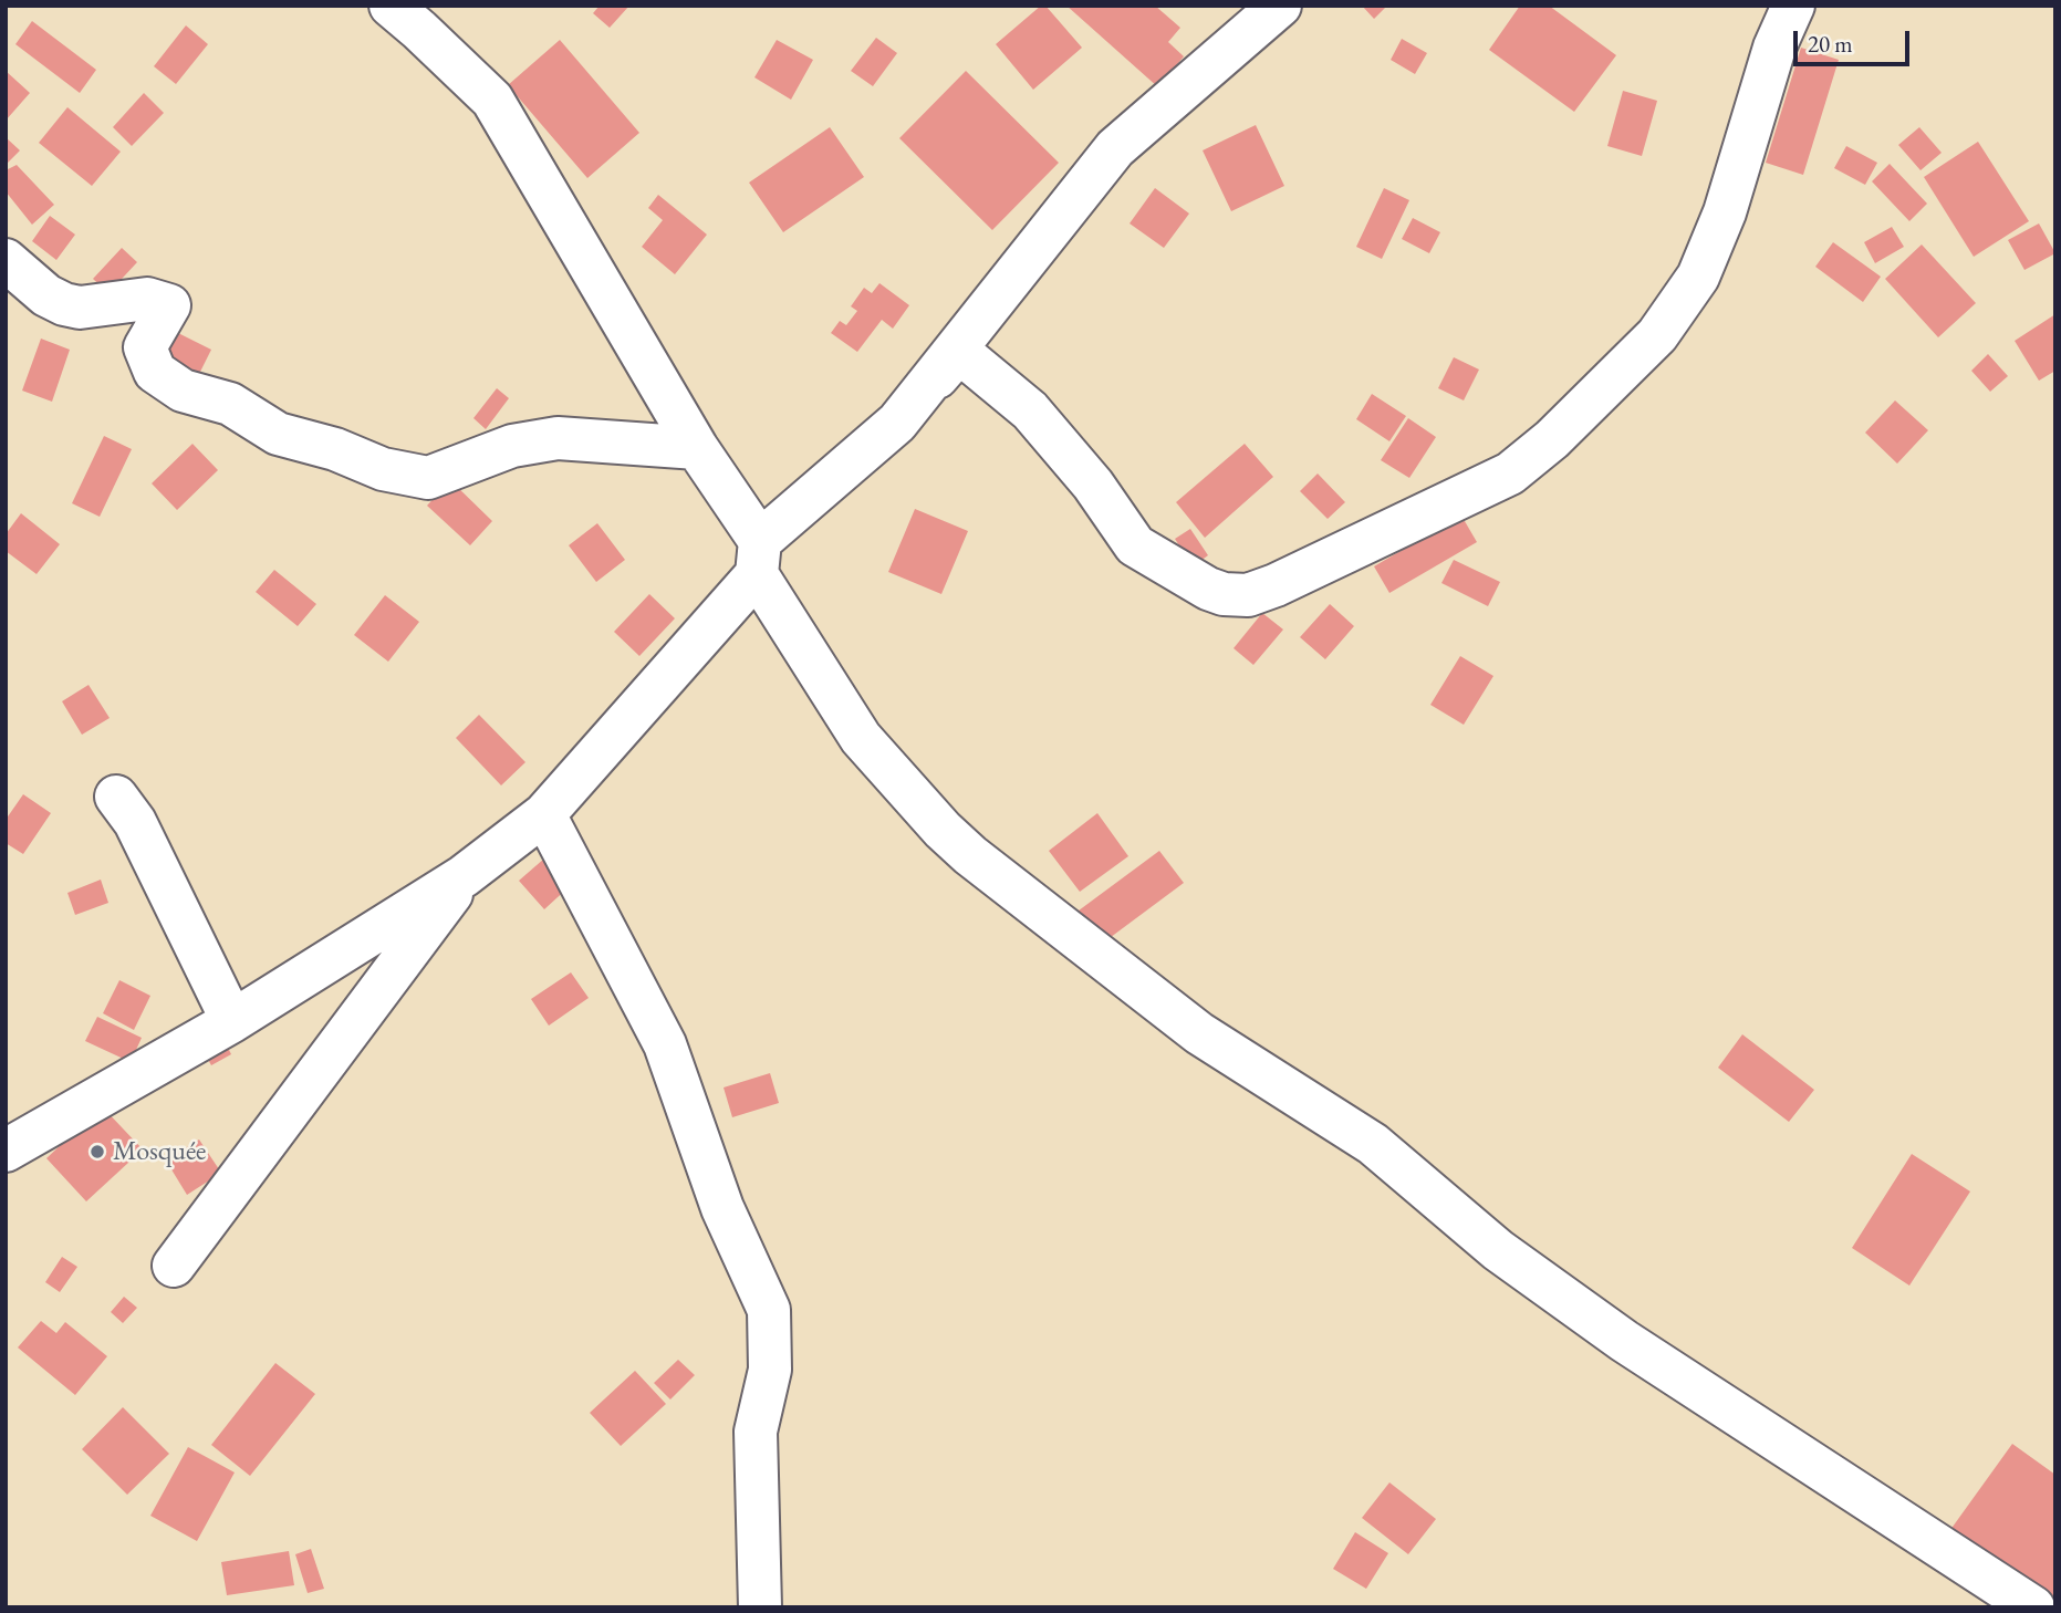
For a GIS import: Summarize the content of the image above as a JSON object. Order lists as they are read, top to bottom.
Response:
{
  "places": ["Mosquée"],
  "scale_bar": "20 m"
}
